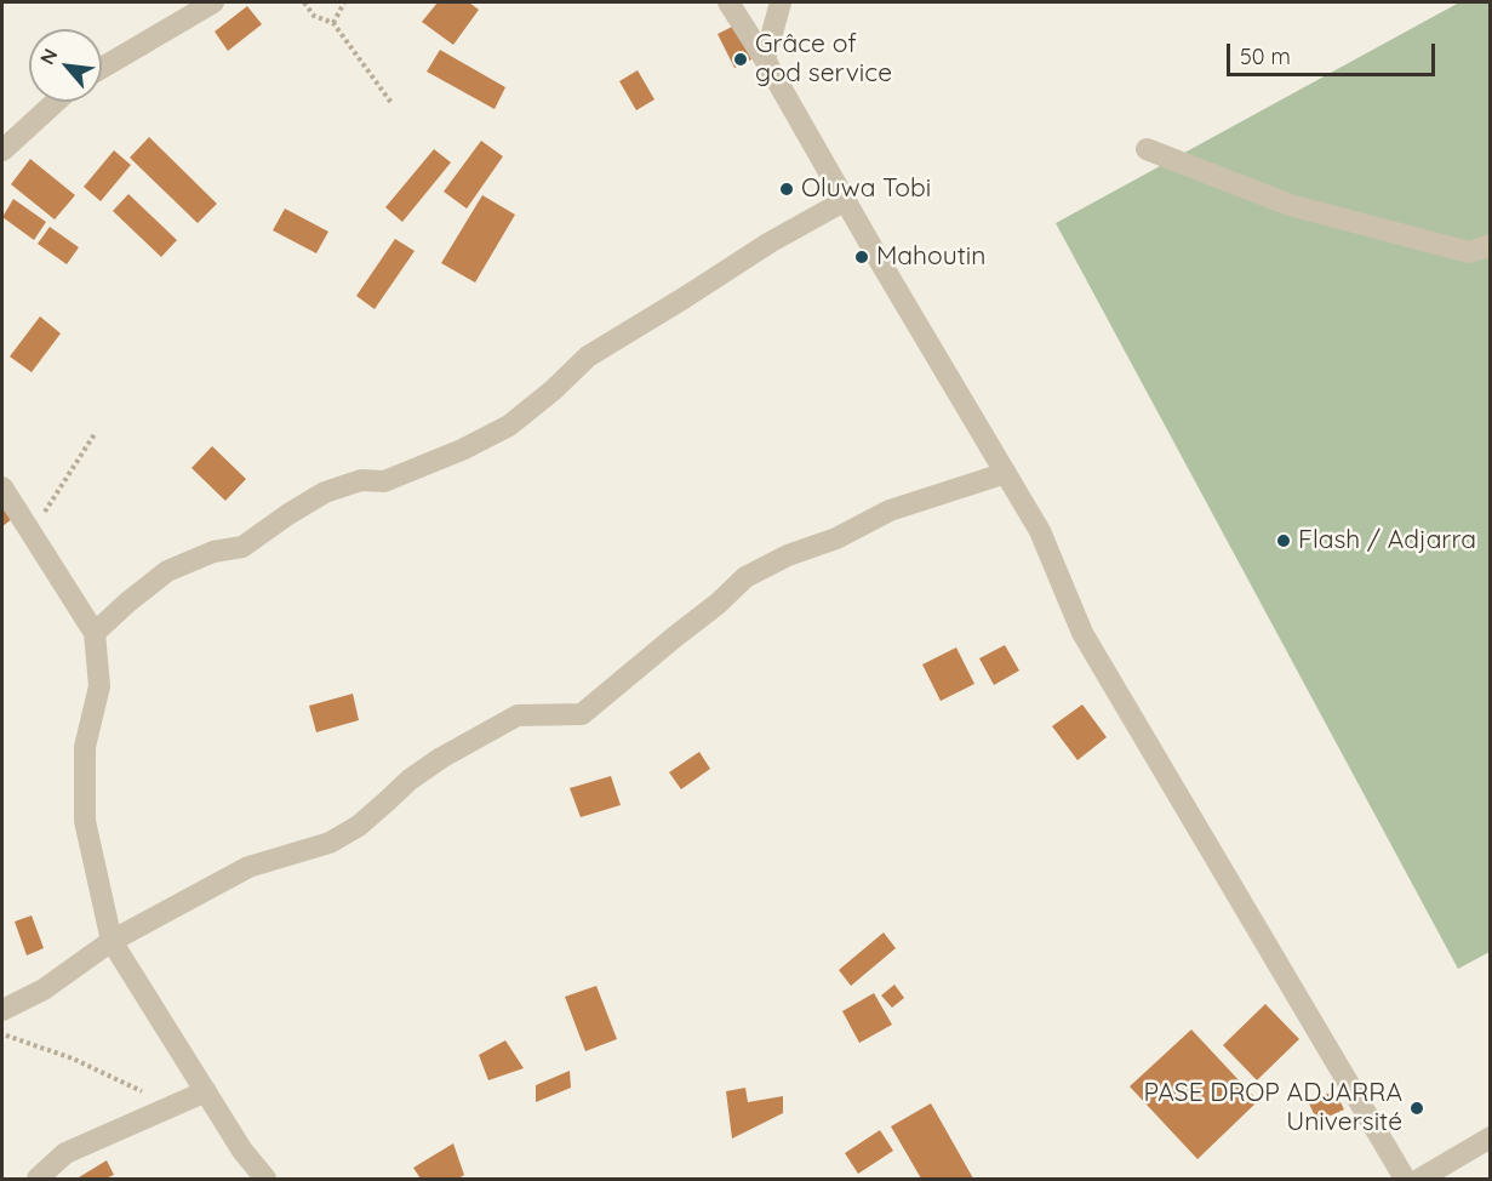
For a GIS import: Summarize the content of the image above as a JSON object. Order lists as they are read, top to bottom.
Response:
{
  "places": [
    "Grâce of god service",
    "Oluwa Tobi",
    "Mahoutin",
    "Flash / Adjarra",
    "PASE DROP ADJARRA Université"
  ],
  "scale_bar": "50 m",
  "north": "top left"
}
